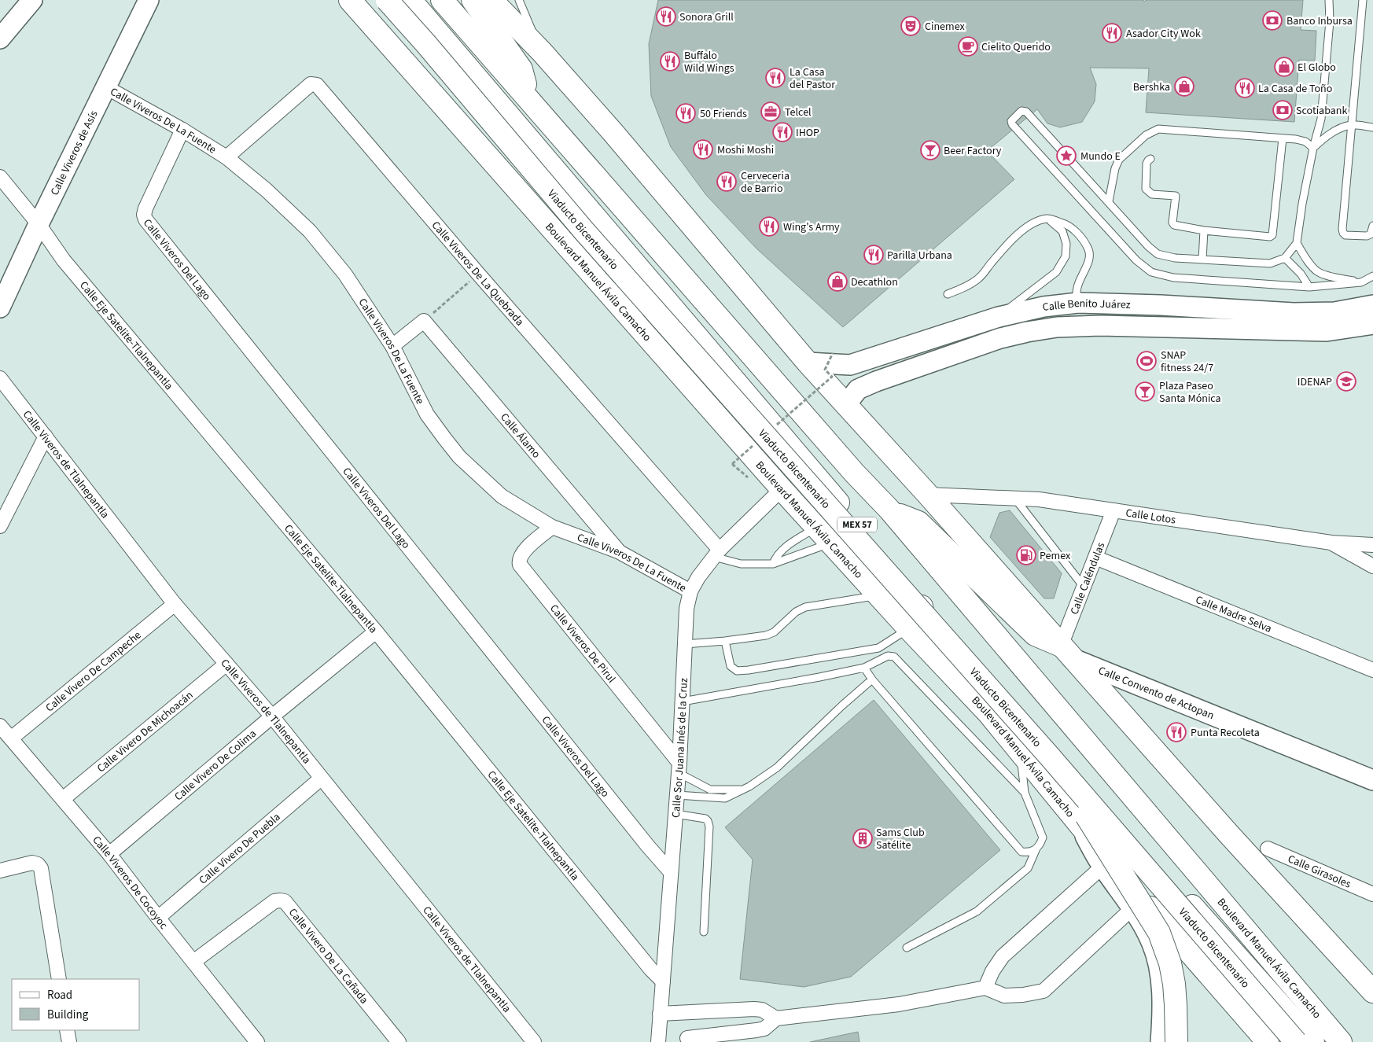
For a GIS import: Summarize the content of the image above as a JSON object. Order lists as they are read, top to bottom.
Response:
{
  "streets": {
    "main road": [
      "Calle Viveros de Asís",
      "Viaducto Bicentenario",
      "Boulevard Manuel Ávila Camacho",
      "Calle Benito Juárez",
      "MEX 57",
      "Calle Convento de Actopan"
    ],
    "street": [
      "Calle Viveros De La Fuente",
      "Calle Viveros Del Lago",
      "Calle Viveros De La Quebrada",
      "Calle Eje Satelite-Tlalnepantla",
      "Calle Álamo",
      "Calle Viveros de Tlalnepantla",
      "Calle Lotos",
      "Calle Caléndulas",
      "Calle Madre Selva",
      "Calle Viveros De Pirul",
      "Calle Vivero De Campeche",
      "Calle Vivero De Michoacán",
      "Calle Sor Juana Inés de la Cruz",
      "Calle Vivero De Colima",
      "Calle Vivero De Puebla",
      "Calle Girasoles",
      "Calle Viveros De Cocoyoc",
      "Calle Vivero De La Cañada"
    ]
  },
  "crossings": [
    ["Calle Viveros De La Fuente", "Calle Viveros de Asís"],
    ["Calle Viveros De La Fuente", "Calle Viveros Del Lago"],
    ["Calle Viveros De La Fuente", "Calle Viveros De La Quebrada"],
    ["Calle Viveros De La Fuente", "Calle Álamo"],
    ["Calle Viveros De La Fuente", "Calle Viveros De Pirul"],
    ["Calle Viveros De La Fuente", "Calle Sor Juana Inés de la Cruz"],
    ["Calle Viveros de Asís", "Calle Eje Satelite-Tlalnepantla"],
    ["Calle Viveros Del Lago", "Calle Sor Juana Inés de la Cruz"],
    ["Calle Viveros De La Quebrada", "Calle Sor Juana Inés de la Cruz"],
    ["Boulevard Manuel Ávila Camacho", "Calle Sor Juana Inés de la Cruz"],
    ["Calle Eje Satelite-Tlalnepantla", "Calle Sor Juana Inés de la Cruz"],
    ["Calle Eje Satelite-Tlalnepantla", "Calle Vivero De Colima"],
    ["Calle Viveros de Tlalnepantla", "Calle Vivero De Campeche"],
    ["Calle Viveros de Tlalnepantla", "Calle Vivero De Michoacán"],
    ["Calle Viveros de Tlalnepantla", "Calle Vivero De Colima"],
    ["Calle Viveros de Tlalnepantla", "Calle Vivero De Puebla"],
    ["Calle Lotos", "Calle Caléndulas"],
    ["Calle Caléndulas", "Calle Madre Selva"],
    ["Calle Caléndulas", "Calle Convento de Actopan"],
    ["Calle Viveros De Pirul", "Calle Sor Juana Inés de la Cruz"],
    ["Calle Vivero De Campeche", "Calle Viveros De Cocoyoc"],
    ["Calle Vivero De Michoacán", "Calle Viveros De Cocoyoc"],
    ["Calle Vivero De Colima", "Calle Viveros De Cocoyoc"],
    ["Calle Vivero De Puebla", "Calle Viveros De Cocoyoc"],
    ["Calle Viveros De Cocoyoc", "Calle Vivero De La Cañada"]
  ],
  "places": {
    "restaurant": [
      "Sonora Grill",
      "Asador City Wok",
      "Buffalo Wild Wings",
      "La Casa del Pastor",
      "La Casa de Toño",
      "50 Friends",
      "IHOP",
      "Moshi Moshi",
      "Cerveceria de Barrio",
      "Wing's Army",
      "Parilla Urbana",
      "Punta Recoleta"
    ],
    "bank": ["Banco Inbursa", "Scotiabank"],
    "theatre": ["Cinemex"],
    "cafe": ["Cielito Querido"],
    "shop": ["El Globo", "Bershka", "Decathlon"],
    "office": ["Telcel"],
    "bar": ["Beer Factory", "Plaza Paseo Santa Mónica"],
    "place": ["Mundo E"],
    "sports": ["SNAP fitness 24/7"],
    "school or university": ["IDENAP"],
    "fuel station": ["Pemex"],
    "building": ["Sams Club Satélite"]
  },
  "legend": ["Road", "Building"]
}
